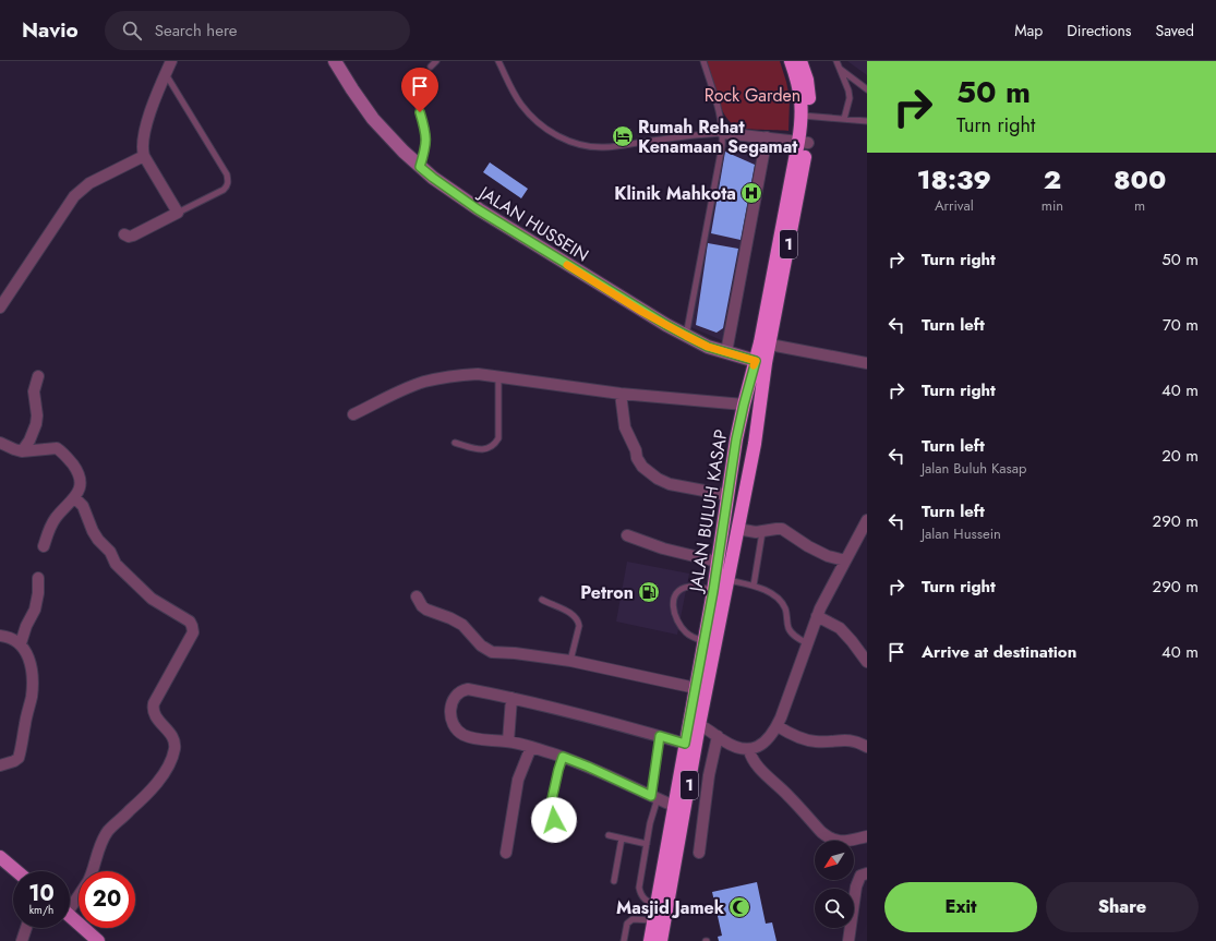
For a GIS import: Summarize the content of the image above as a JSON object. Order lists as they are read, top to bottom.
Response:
{
  "streets": {
    "highway": ["1", "JALAN BULUH KASAP"],
    "main road": ["JALAN HUSSEIN"]
  },
  "crossings": [
    ["JALAN HUSSEIN", "JALAN BULUH KASAP"]
  ],
  "parks": ["Rock Garden"],
  "places": {
    "hotel": ["Rumah Rehat Kenamaan Segamat"],
    "hospital": ["Klinik Mahkota"],
    "fuel station": ["Petron"],
    "mosque": ["Masjid Jamek"]
  },
  "north": "bottom left",
  "page": {
    "header": "Navio",
    "search": "Search here",
    "nav": ["Map", "Directions", "Saved"],
    "turn": ["50 m", "Turn right"],
    "eta": [
      "18:39",
      "Arrival",
      "2",
      "min",
      "800",
      "m"
    ],
    "list": [
      {
        "name": "Turn right",
        "value": "50 m"
      },
      {
        "name": "Turn left",
        "value": "70 m"
      },
      {
        "name": "Turn right",
        "value": "40 m"
      },
      {
        "name": "Turn left",
        "note": "Jalan Buluh Kasap",
        "value": "20 m"
      },
      {
        "name": "Turn left",
        "note": "Jalan Hussein",
        "value": "290 m"
      },
      {
        "name": "Turn right",
        "value": "290 m"
      },
      {
        "name": "Arrive at destination",
        "value": "40 m"
      }
    ],
    "speed": "10 km/h",
    "limit": "20",
    "buttons": ["Exit", "Share"]
  }
}
